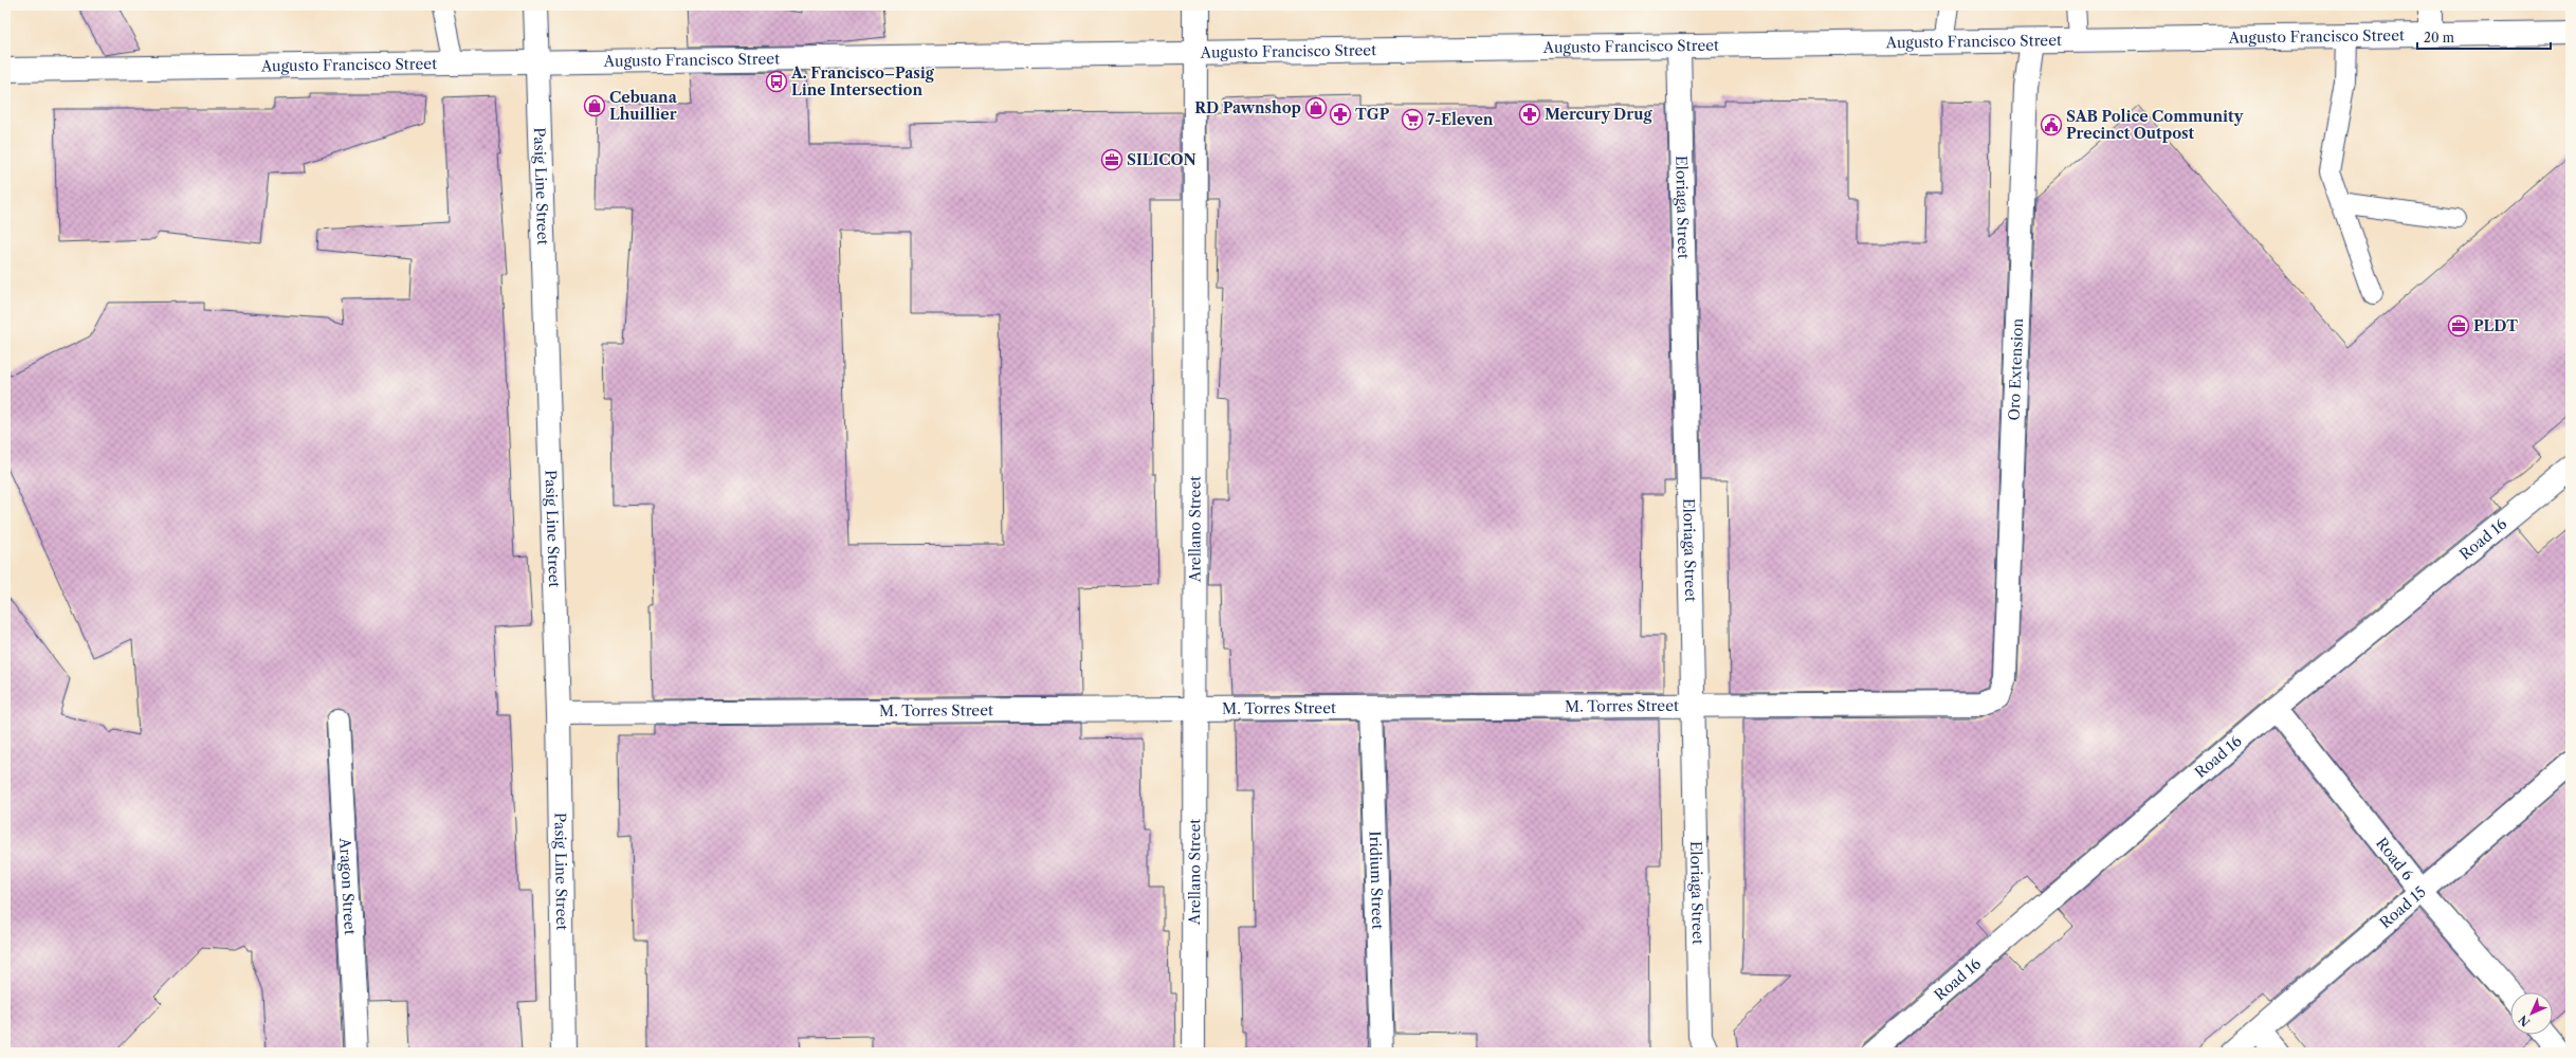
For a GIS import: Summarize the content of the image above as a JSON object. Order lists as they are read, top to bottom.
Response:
{
  "streets": {
    "street": [
      "Augusto Francisco Street",
      "Pasig Line Street",
      "Eloriaga Street",
      "Oro Extension",
      "Arellano Street",
      "Road 16",
      "M. Torres Street",
      "Road 6",
      "Iridium Street",
      "Aragon Street",
      "Road 15"
    ]
  },
  "crossings": [
    ["Augusto Francisco Street", "Pasig Line Street"],
    ["Augusto Francisco Street", "Eloriaga Street"],
    ["Augusto Francisco Street", "Oro Extension"],
    ["Augusto Francisco Street", "Arellano Street"],
    ["Pasig Line Street", "M. Torres Street"],
    ["Eloriaga Street", "M. Torres Street"],
    ["Oro Extension", "M. Torres Street"],
    ["Arellano Street", "M. Torres Street"],
    ["Road 16", "Road 6"],
    ["M. Torres Street", "Iridium Street"],
    ["Road 6", "Road 15"]
  ],
  "places": {
    "bus stop": ["A. Francisco–Pasig Line Intersection"],
    "shop": ["Cebuana Lhuillier", "RD Pawnshop"],
    "pharmacy": ["TGP", "Mercury Drug"],
    "supermarket": ["7-Eleven"],
    "public building": ["SAB Police Community Precinct Outpost"],
    "office": ["SILICON", "PLDT"]
  },
  "scale_bar": "20 m",
  "north": "bottom left"
}
